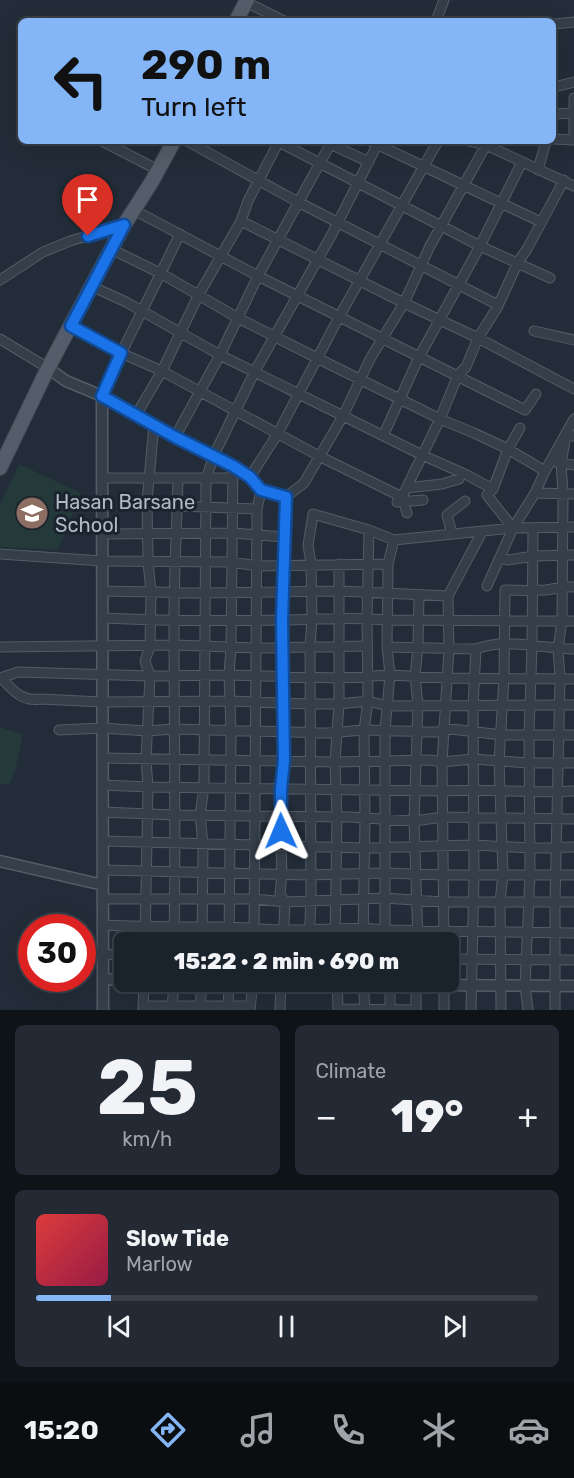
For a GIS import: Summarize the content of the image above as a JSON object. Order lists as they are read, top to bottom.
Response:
{
  "places": {
    "school or university": ["Hasan Barsane School"]
  },
  "page": {
    "turn": ["290 m", "Turn left"],
    "limit": "30",
    "trip": "15:22 · 2 min · 690 m",
    "tile": [
      ["25", "km/h"],
      "Climate"
    ],
    "heat": ["−", "19°", "+"],
    "song": ["Slow Tide", "Marlow"],
    "tabs": "15:20"
  }
}
